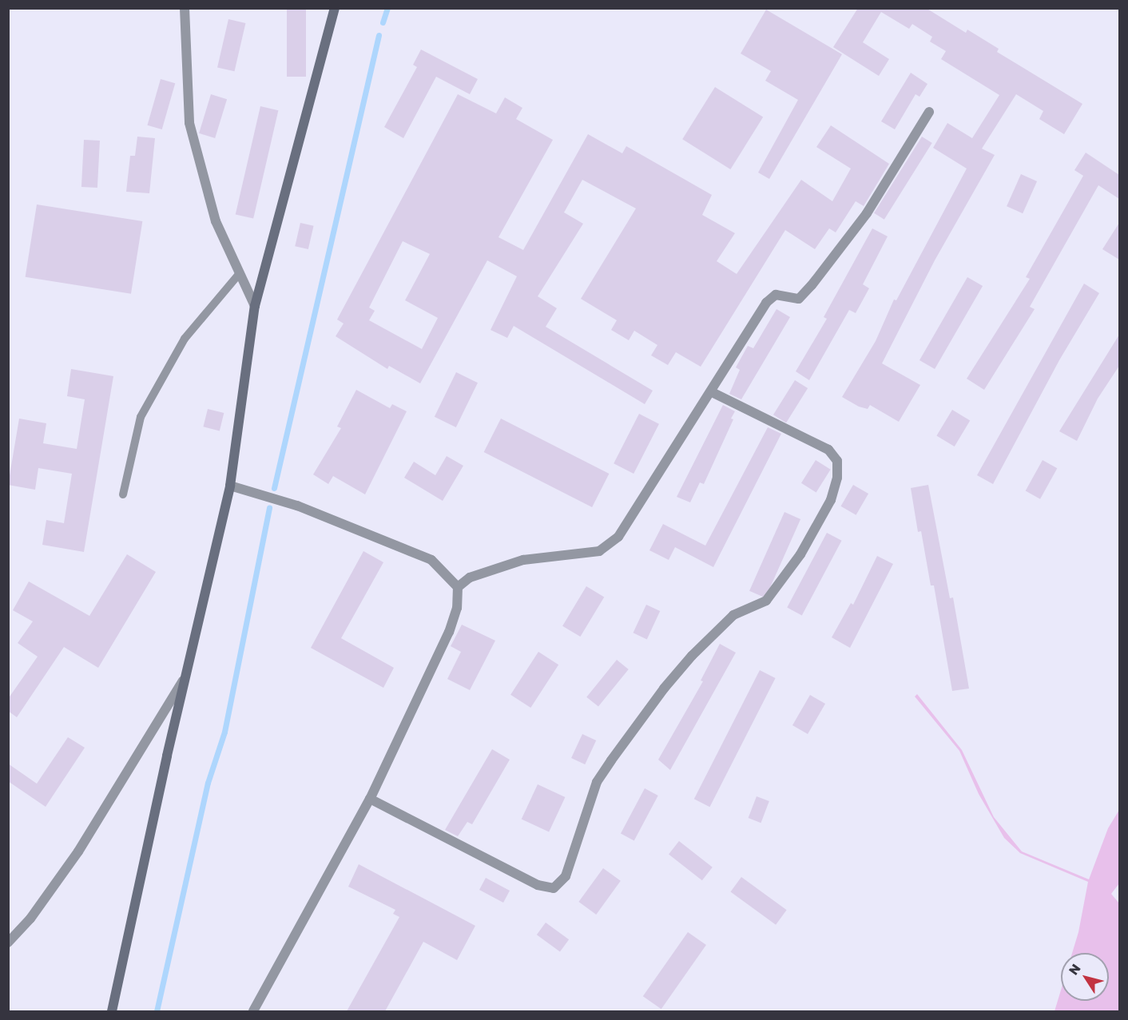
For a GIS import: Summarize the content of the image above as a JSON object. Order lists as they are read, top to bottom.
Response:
{
  "north": "top left"
}
